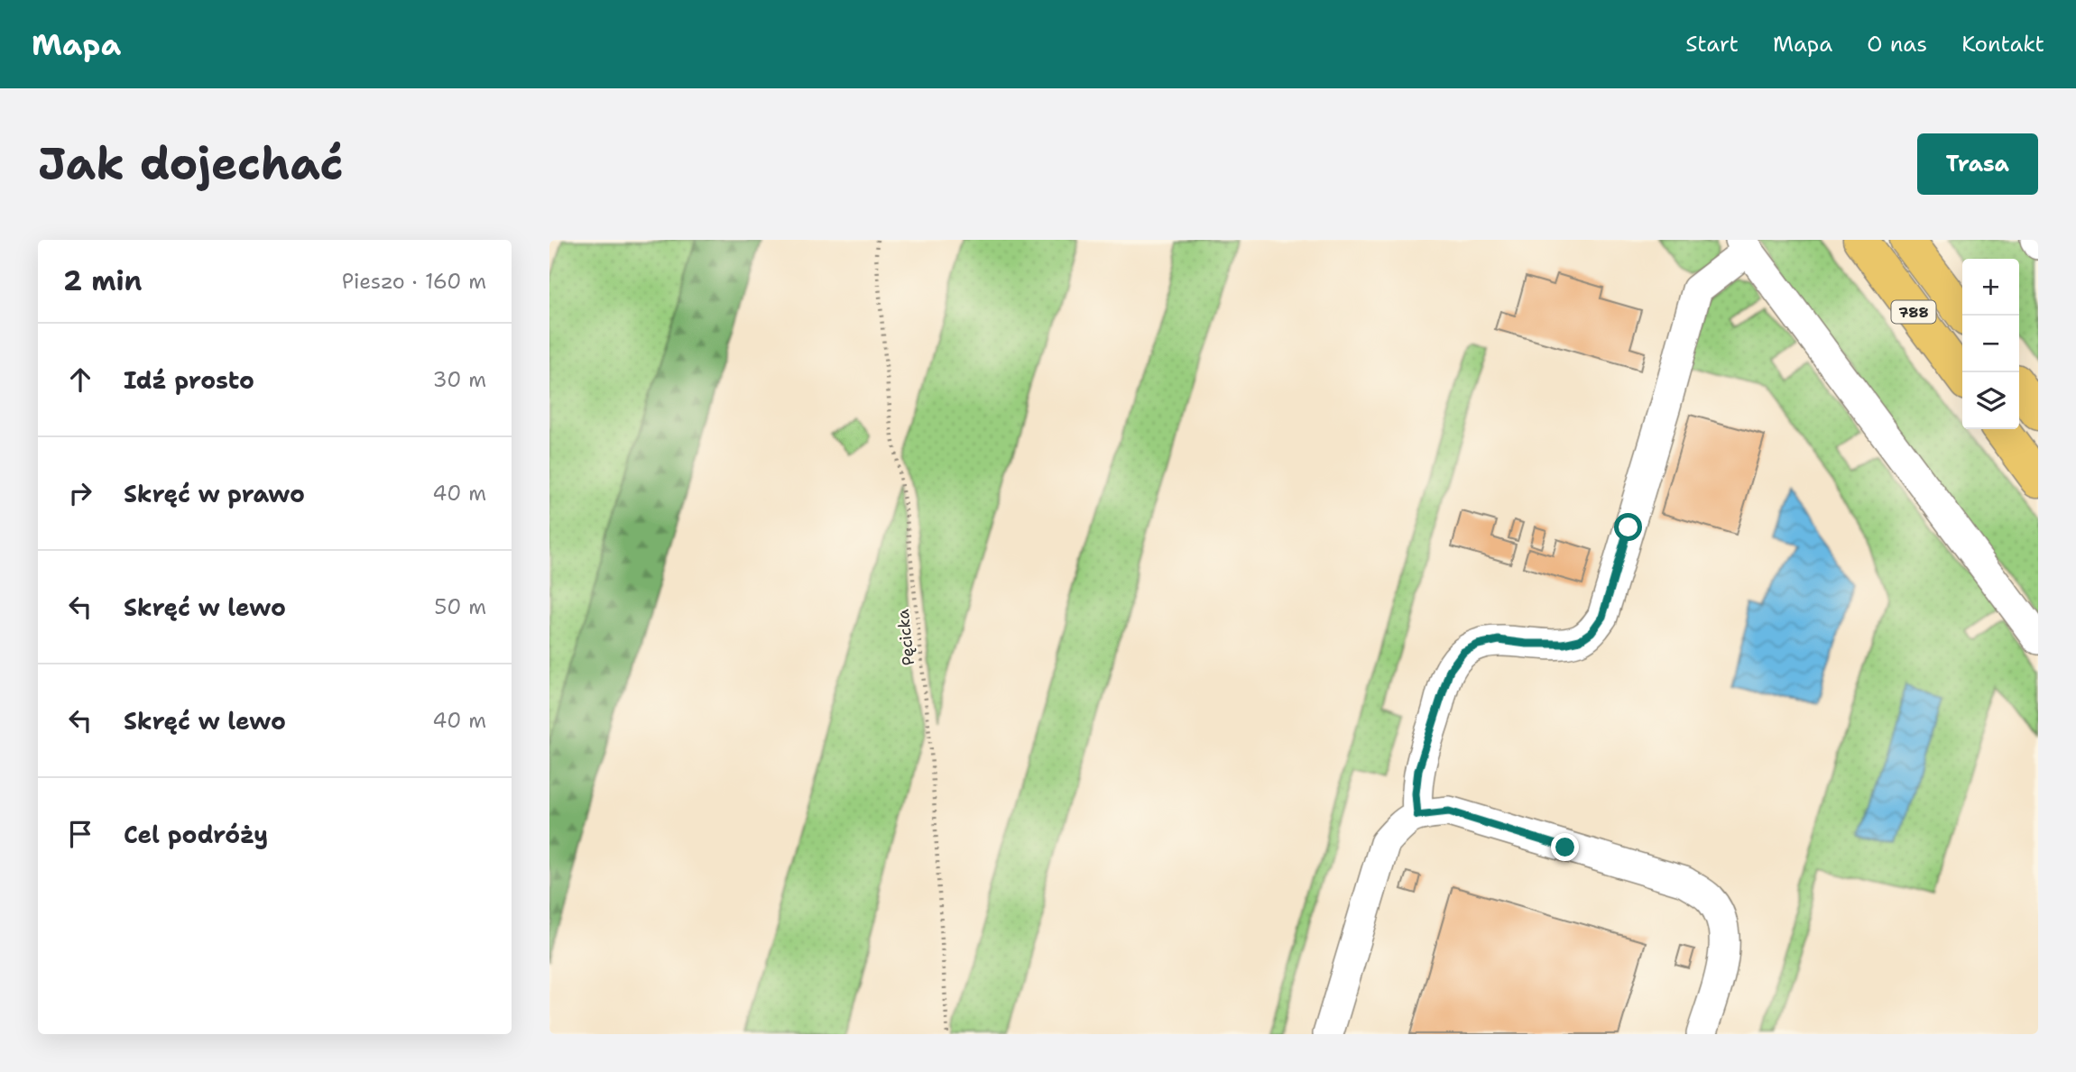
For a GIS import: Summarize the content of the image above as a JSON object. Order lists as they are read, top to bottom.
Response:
{
  "streets": {
    "main road": ["788"],
    "path": ["Pęcicka"]
  },
  "page": {
    "header": "Mapa",
    "nav": [
      "Start",
      "Mapa",
      "O nas",
      "Kontakt"
    ],
    "buttons": "Trasa",
    "title": "Jak dojechać",
    "heading": ["2 min", "Pieszo · 160 m"],
    "map_buttons": ["+", "−"],
    "list": [
      ["Idź prosto", "30 m"],
      ["Skręć w prawo", "40 m"],
      ["Skręć w lewo", "50 m"],
      ["Skręć w lewo", "40 m"],
      "Cel podróży"
    ]
  }
}
